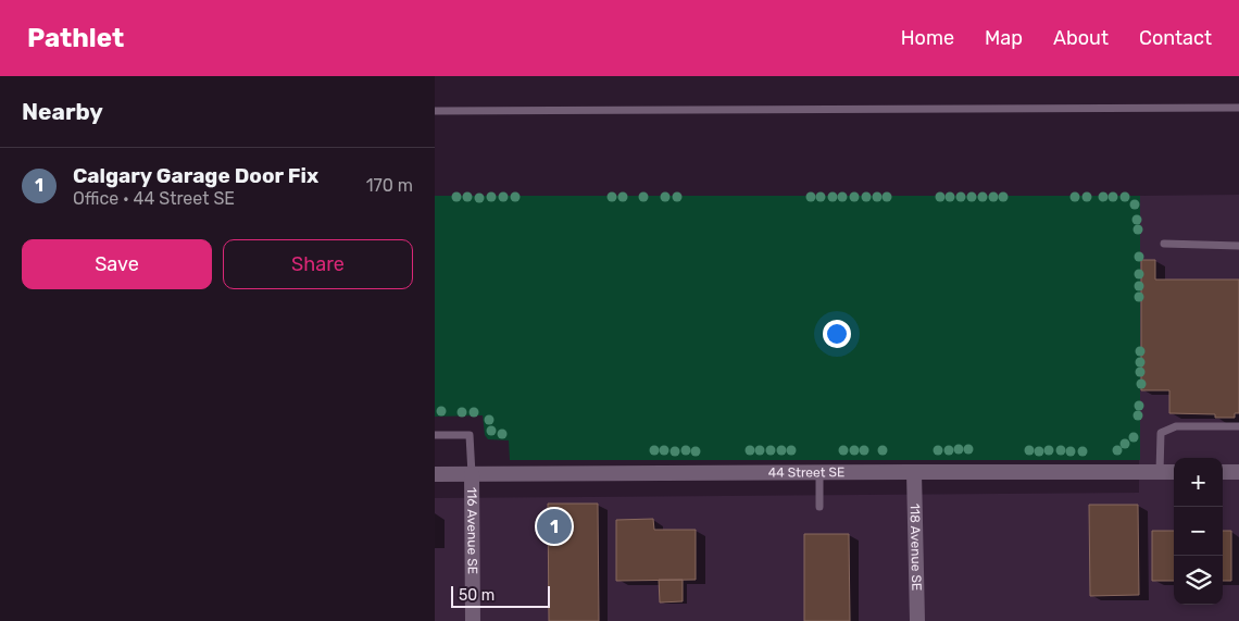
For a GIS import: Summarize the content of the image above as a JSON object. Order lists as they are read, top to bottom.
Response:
{
  "streets": {
    "street": ["44 Street SE", "116 Avenue SE", "118 Avenue SE"]
  },
  "crossings": [
    ["44 Street SE", "116 Avenue SE"],
    ["44 Street SE", "118 Avenue SE"]
  ],
  "scale_bar": "50 m",
  "page": {
    "header": "Pathlet",
    "nav": [
      "Home",
      "Map",
      "About",
      "Contact"
    ],
    "heading": "Nearby",
    "list": [
      {
        "mark": "1",
        "name": "Calgary Garage Door Fix",
        "note": "Office · 44 Street SE",
        "value": "170 m"
      }
    ],
    "buttons": ["Save", "Share"],
    "map_buttons": ["+", "−"],
    "pins": "1",
    "scale": "50 m"
  }
}
